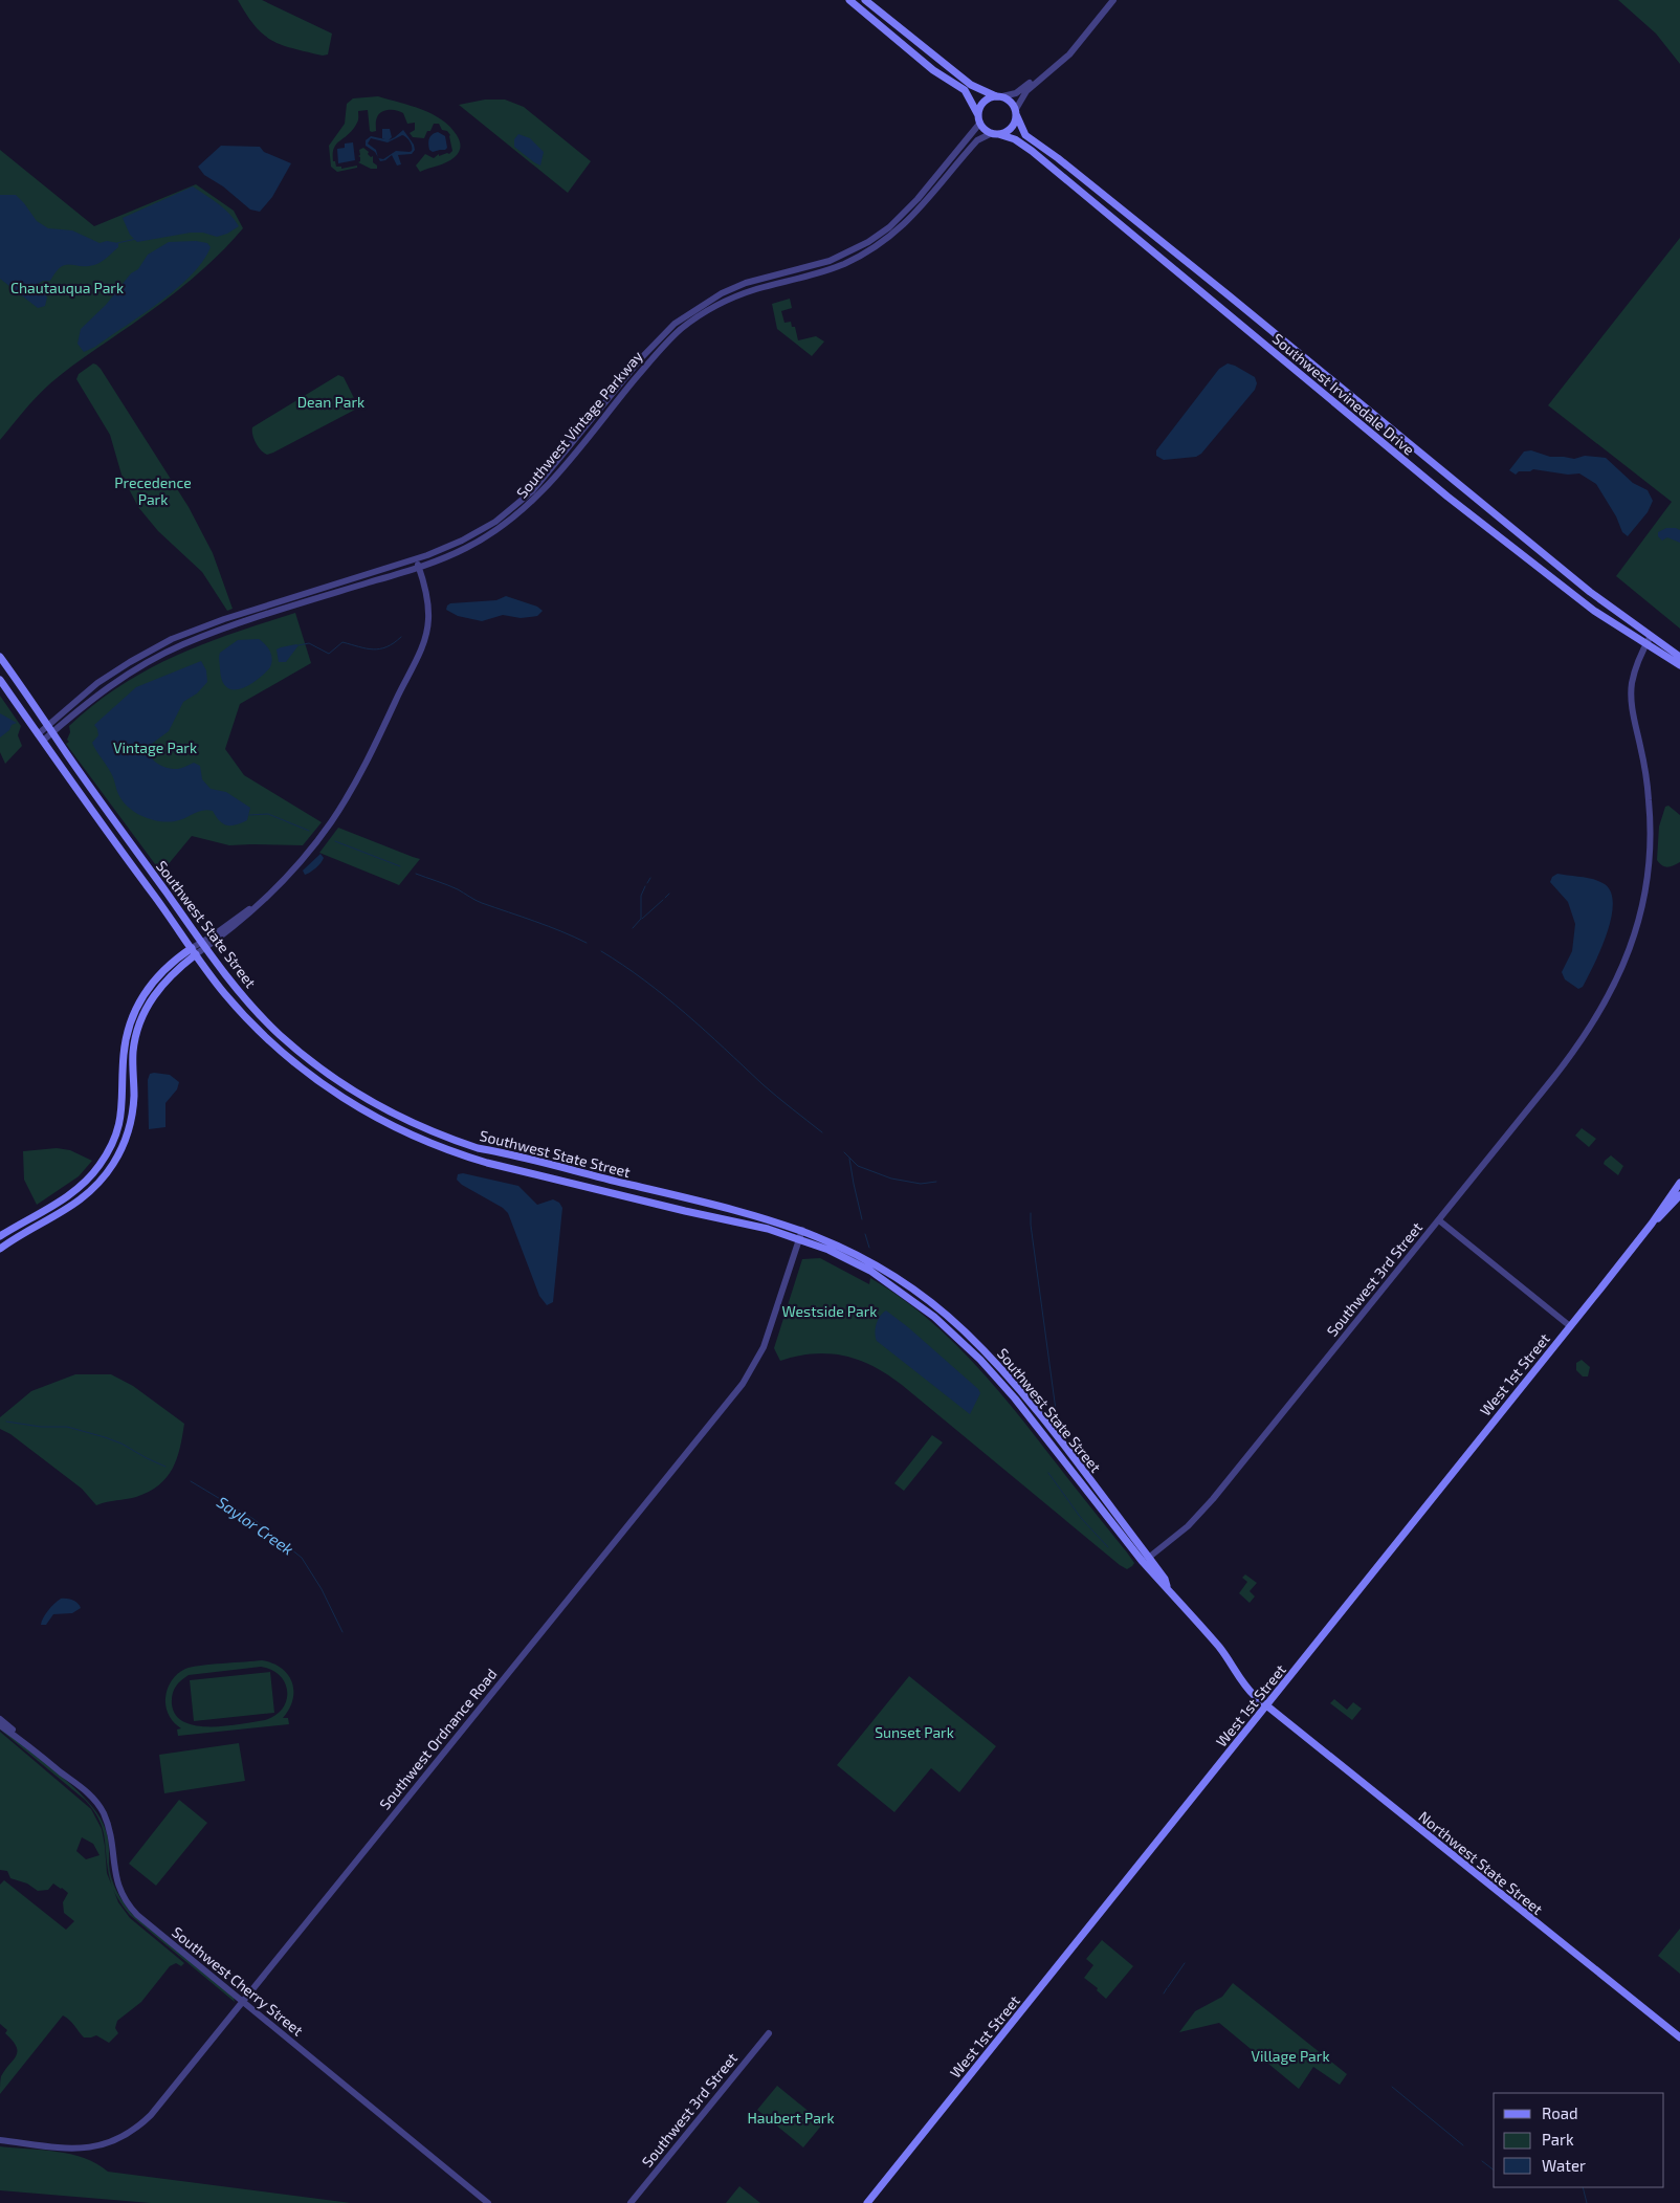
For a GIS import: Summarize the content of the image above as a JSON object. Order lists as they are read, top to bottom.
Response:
{
  "streets": {
    "main road": [
      "Southwest Irvinedale Drive",
      "Southwest State Street",
      "West 1st Street",
      "Northwest State Street"
    ],
    "street": [
      "Southwest Vintage Parkway",
      "Southwest 3rd Street",
      "Southwest Ordnance Road",
      "Southwest Cherry Street"
    ]
  },
  "crossings": [
    ["Southwest Irvinedale Drive", "Southwest Vintage Parkway"],
    ["Southwest Irvinedale Drive", "Southwest 3rd Street"],
    ["Southwest Vintage Parkway", "Southwest State Street"],
    ["Southwest State Street", "Southwest 3rd Street"],
    ["Southwest State Street", "West 1st Street"],
    ["Southwest State Street", "Southwest Ordnance Road"],
    ["Southwest State Street", "Northwest State Street"],
    ["West 1st Street", "Northwest State Street"],
    ["Southwest Ordnance Road", "Southwest Cherry Street"]
  ],
  "water": ["Saylor Creek"],
  "parks": [
    "Chautauqua Park",
    "Dean Park",
    "Precedence Park",
    "Vintage Park",
    "Westside Park",
    "Sunset Park",
    "Village Park",
    "Haubert Park"
  ],
  "legend": ["Road", "Park", "Water"]
}
